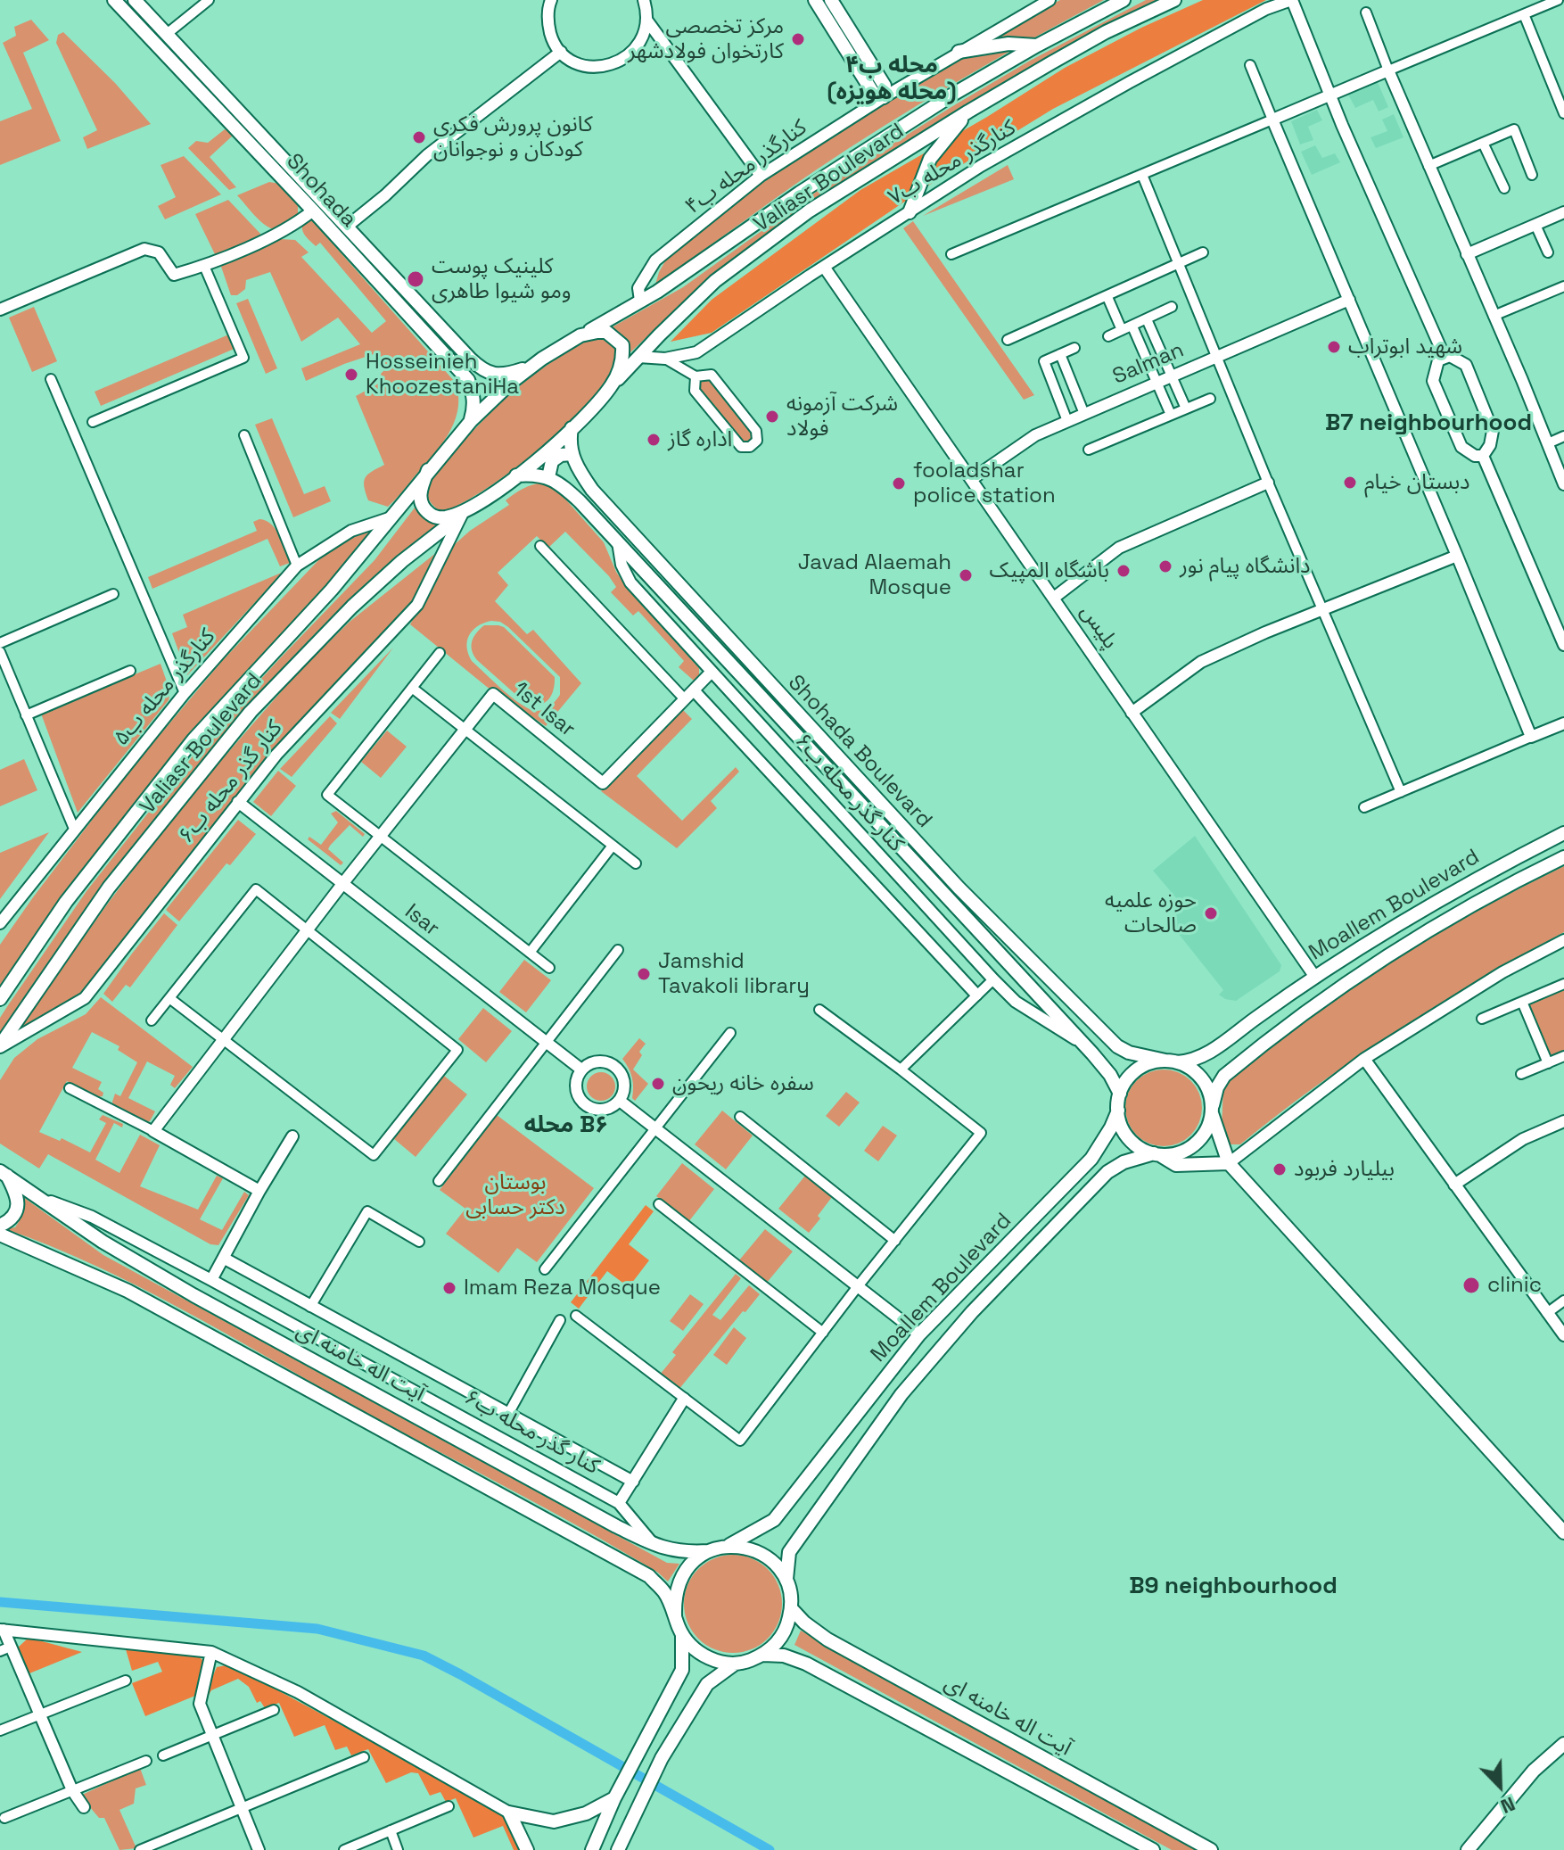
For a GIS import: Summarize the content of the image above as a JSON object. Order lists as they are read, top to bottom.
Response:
{
  "streets": {
    "main road": [
      "Valiasr Boulevard",
      "Shohada",
      "Shohada Boulevard",
      "Moallem Boulevard",
      "آیت اله خامنه ای"
    ],
    "street": [
      "کنارگذر محله ب۷",
      "کنارگذر محله ب۴",
      "Salman",
      "پلیس",
      "کنارگذر محله ب۵",
      "1st Isar",
      "کنار گذر محله ب۶",
      "Isar"
    ]
  },
  "crossings": [
    ["کنارگذر محله ب۷", "Valiasr Boulevard"],
    ["کنارگذر محله ب۷", "پلیس"],
    ["کنارگذر محله ب۴", "Valiasr Boulevard"],
    ["Valiasr Boulevard", "کنارگذر محله ب۵"],
    ["Valiasr Boulevard", "کنار گذر محله ب۶"],
    ["Salman", "پلیس"],
    ["پلیس", "Moallem Boulevard"],
    ["1st Isar", "کنار گذر محله ب۶"],
    ["1st Isar", "Isar"],
    ["Shohada Boulevard", "کنار گذر محله ب۶"],
    ["Shohada Boulevard", "Moallem Boulevard"],
    ["کنار گذر محله ب۶", "Isar"],
    ["کنار گذر محله ب۶", "آیت اله خامنه ای"],
    ["Moallem Boulevard", "آیت اله خامنه ای"]
  ],
  "districts": [
    "محله ب۴ (محله هویزه)",
    "B7 neighbourhood",
    "محله B۶",
    "B9 neighbourhood"
  ],
  "parks": ["بوستان دکتر حسابی"],
  "places": [
    "مرکز تخصصی کارتخوان فولادشهر",
    "کانون پرورش فکری کودکان و نوجوانان",
    "کلینیک پوست ومو شیوا طاهری",
    "شهید ابوتراب",
    "Hosseinieh KhoozestaniHa",
    "شرکت آزمونه فولاد",
    "اداره گاز",
    "دبستان خیام",
    "fooladshar police station",
    "دانشگاه پیام نور",
    "باشگاه المپیک",
    "Javad Alaemah Mosque",
    "حوزه علمیه صالحات",
    "Jamshid Tavakoli library",
    "سفره خانه ریحون",
    "بیلیارد فربود",
    "clinic",
    "Imam Reza Mosque"
  ],
  "north": "bottom right"
}
